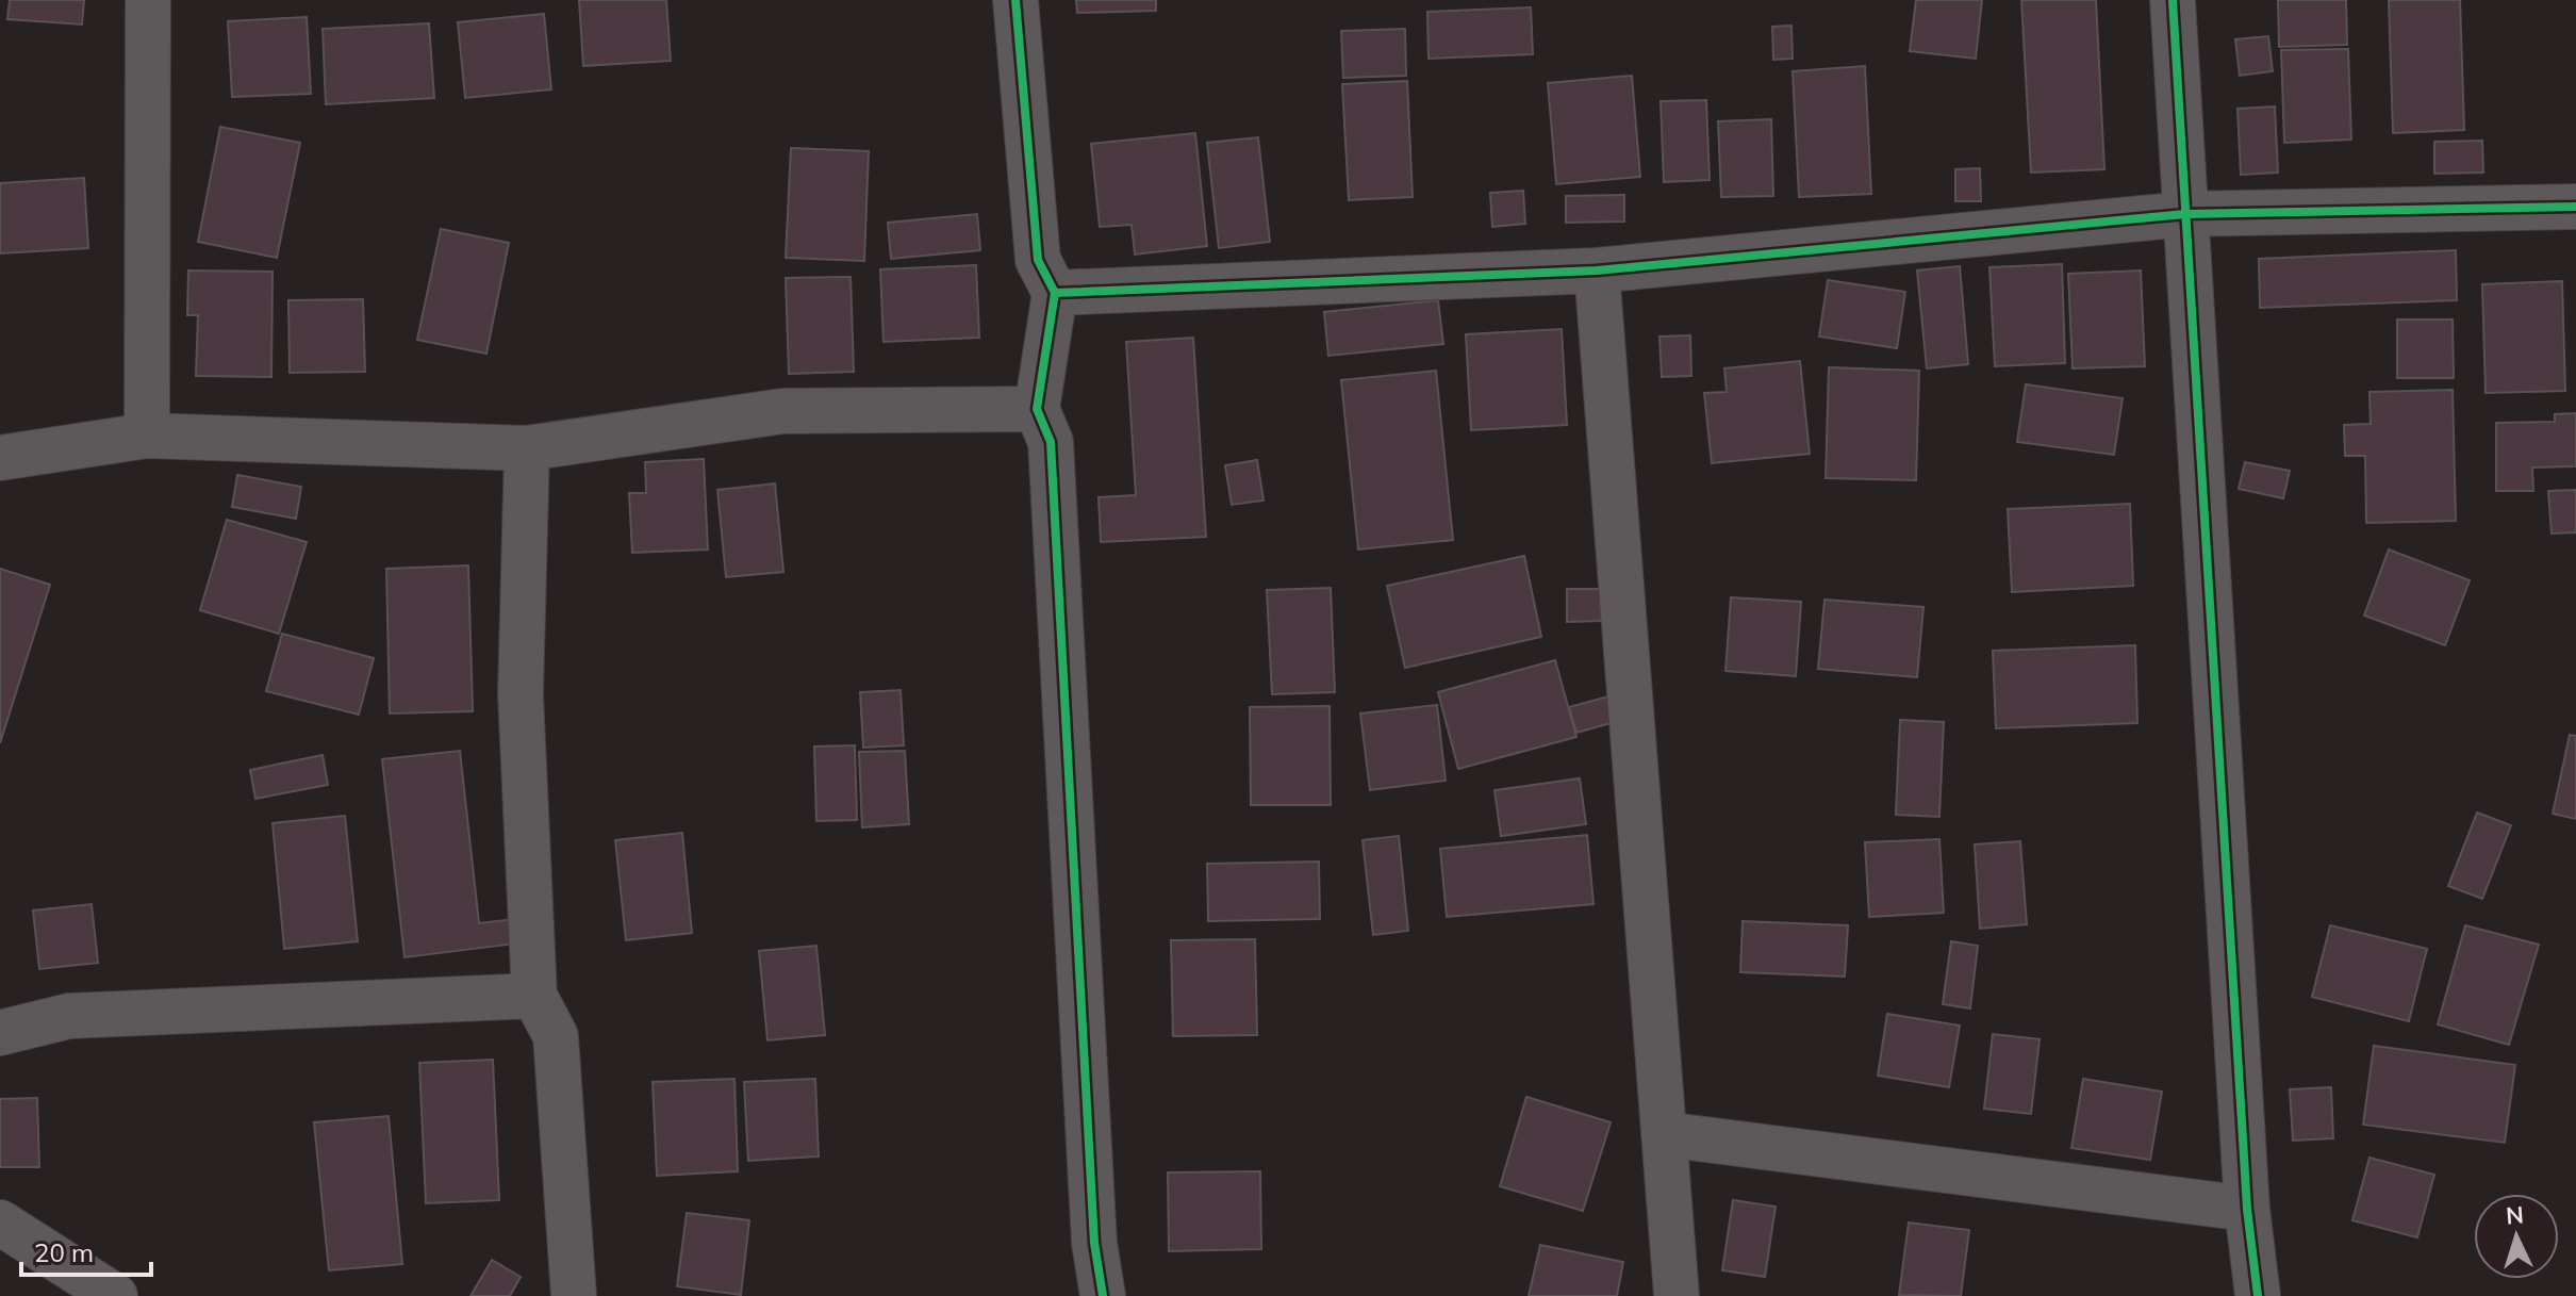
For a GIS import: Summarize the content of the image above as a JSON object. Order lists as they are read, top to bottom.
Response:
{
  "scale_bar": "20 m",
  "north": "top"
}
